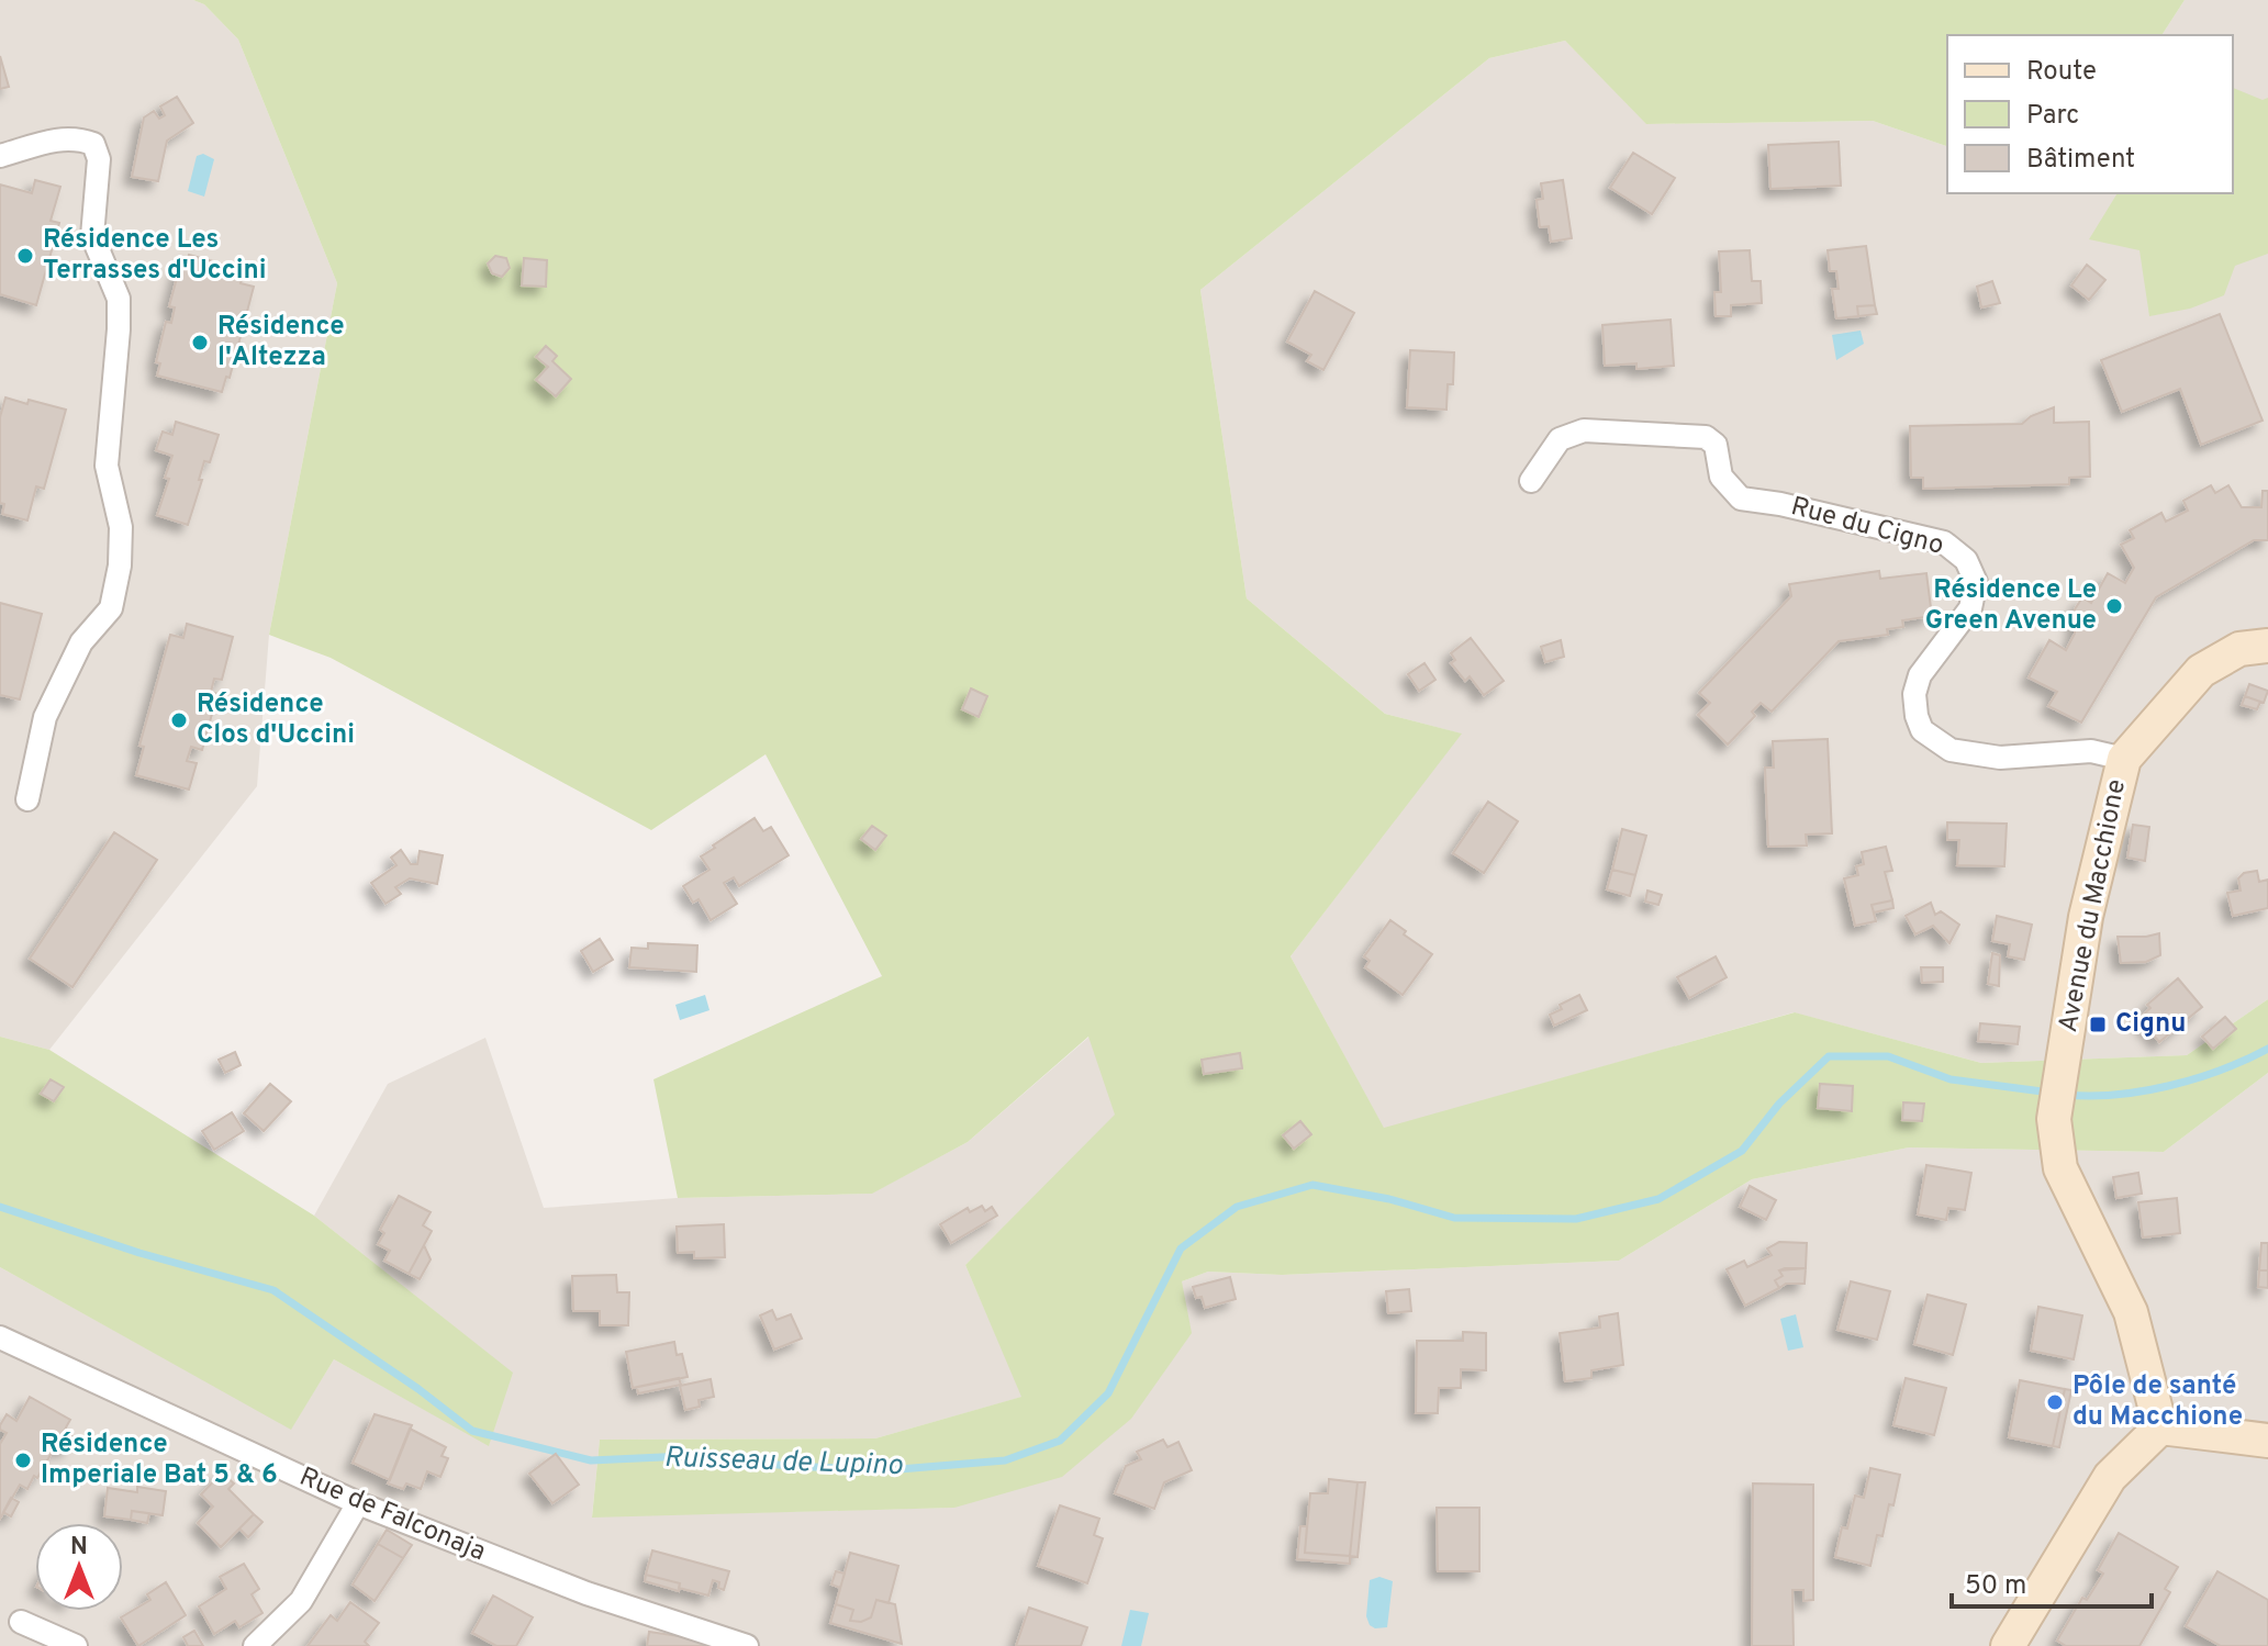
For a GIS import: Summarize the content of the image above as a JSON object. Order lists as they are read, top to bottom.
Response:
{
  "streets": {
    "main road": ["Avenue du Macchione"],
    "street": ["Rue du Cigno", "Rue de Falconaja"]
  },
  "crossings": [
    ["Rue du Cigno", "Avenue du Macchione"]
  ],
  "water": ["Ruisseau de Lupino"],
  "places": {
    "other": [
      "Résidence Les Terrasses d'Uccini",
      "Résidence l'Altezza",
      "Résidence Le Green Avenue",
      "Résidence Clos d'Uccini",
      "Pôle de santé du Macchione",
      "Résidence Imperiale Bat 5 & 6"
    ],
    "transit": ["Cignu"]
  },
  "legend": ["Route", "Parc", "Bâtiment"],
  "scale_bar": "50 m",
  "north": "top"
}
